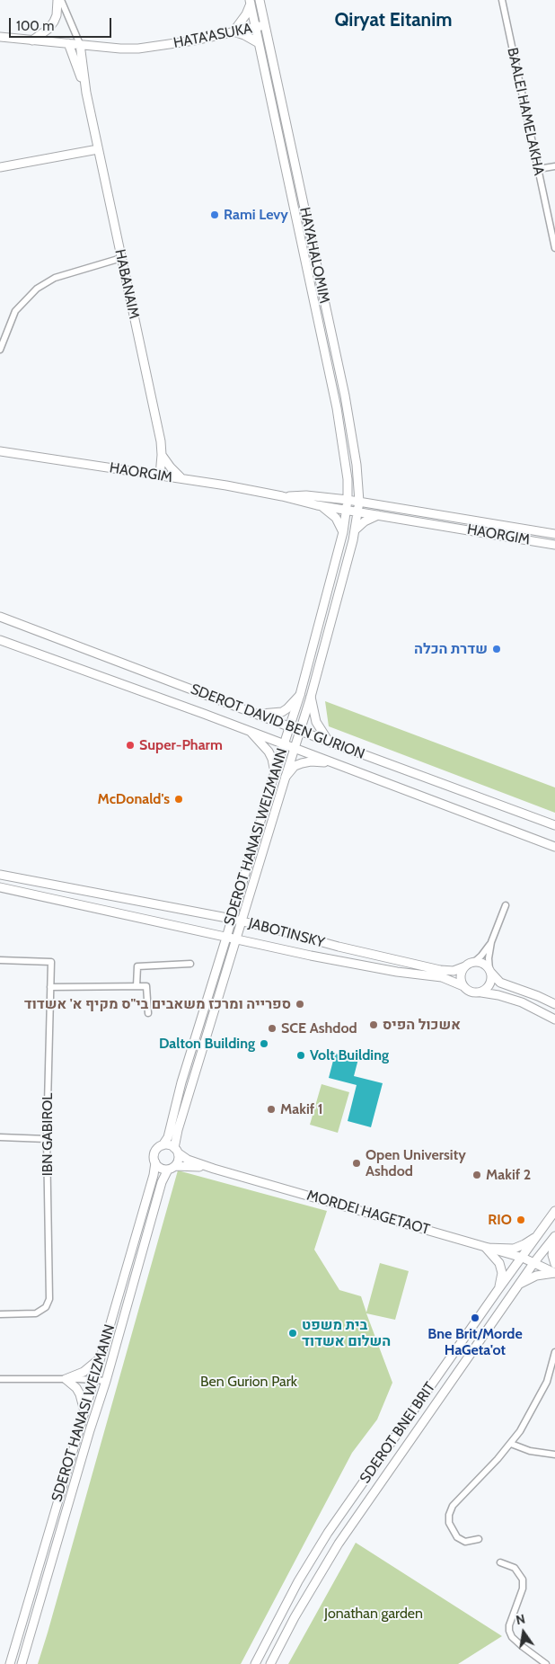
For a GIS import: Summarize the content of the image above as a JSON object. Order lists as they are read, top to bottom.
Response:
{
  "streets": {
    "street": [
      "HATA'ASUKA",
      "BAALEI HAMELAKHA",
      "HAYAHALOMIM",
      "HABANAIM",
      "HAORGIM",
      "SDEROT DAVID BEN GURION",
      "SDEROT HANASI WEIZMANN",
      "JABOTINSKY",
      "IBN GABIROL",
      "MORDEI HAGETAOT",
      "SDEROT BNEI BRIT"
    ]
  },
  "crossings": [
    ["HATA'ASUKA", "HAYAHALOMIM"],
    ["HATA'ASUKA", "HABANAIM"],
    ["HAYAHALOMIM", "HAORGIM"],
    ["HAYAHALOMIM", "SDEROT HANASI WEIZMANN"],
    ["HABANAIM", "HAORGIM"],
    ["HAORGIM", "SDEROT HANASI WEIZMANN"],
    ["SDEROT DAVID BEN GURION", "SDEROT HANASI WEIZMANN"],
    ["SDEROT HANASI WEIZMANN", "JABOTINSKY"],
    ["SDEROT HANASI WEIZMANN", "MORDEI HAGETAOT"],
    ["MORDEI HAGETAOT", "SDEROT BNEI BRIT"]
  ],
  "districts": ["Qiryat Eitanim"],
  "parks": ["Ben Gurion Park", "Jonathan garden"],
  "places": [
    "Rami Levy",
    "שדרת הכלה",
    "Super-Pharm",
    "McDonald's",
    "ספרייה ומרכז משאבים בי\"ס מקיף א' אשדוד",
    "אשכול הפיס",
    "SCE Ashdod",
    "Dalton Building",
    "Volt Building",
    "Makif 1",
    "Open University Ashdod",
    "Makif 2",
    "RIO",
    "Bne Brit/Morde HaGeta'ot",
    "בית משפט השלום אשדוד"
  ],
  "scale_bar": "100 m",
  "north": "top"
}
